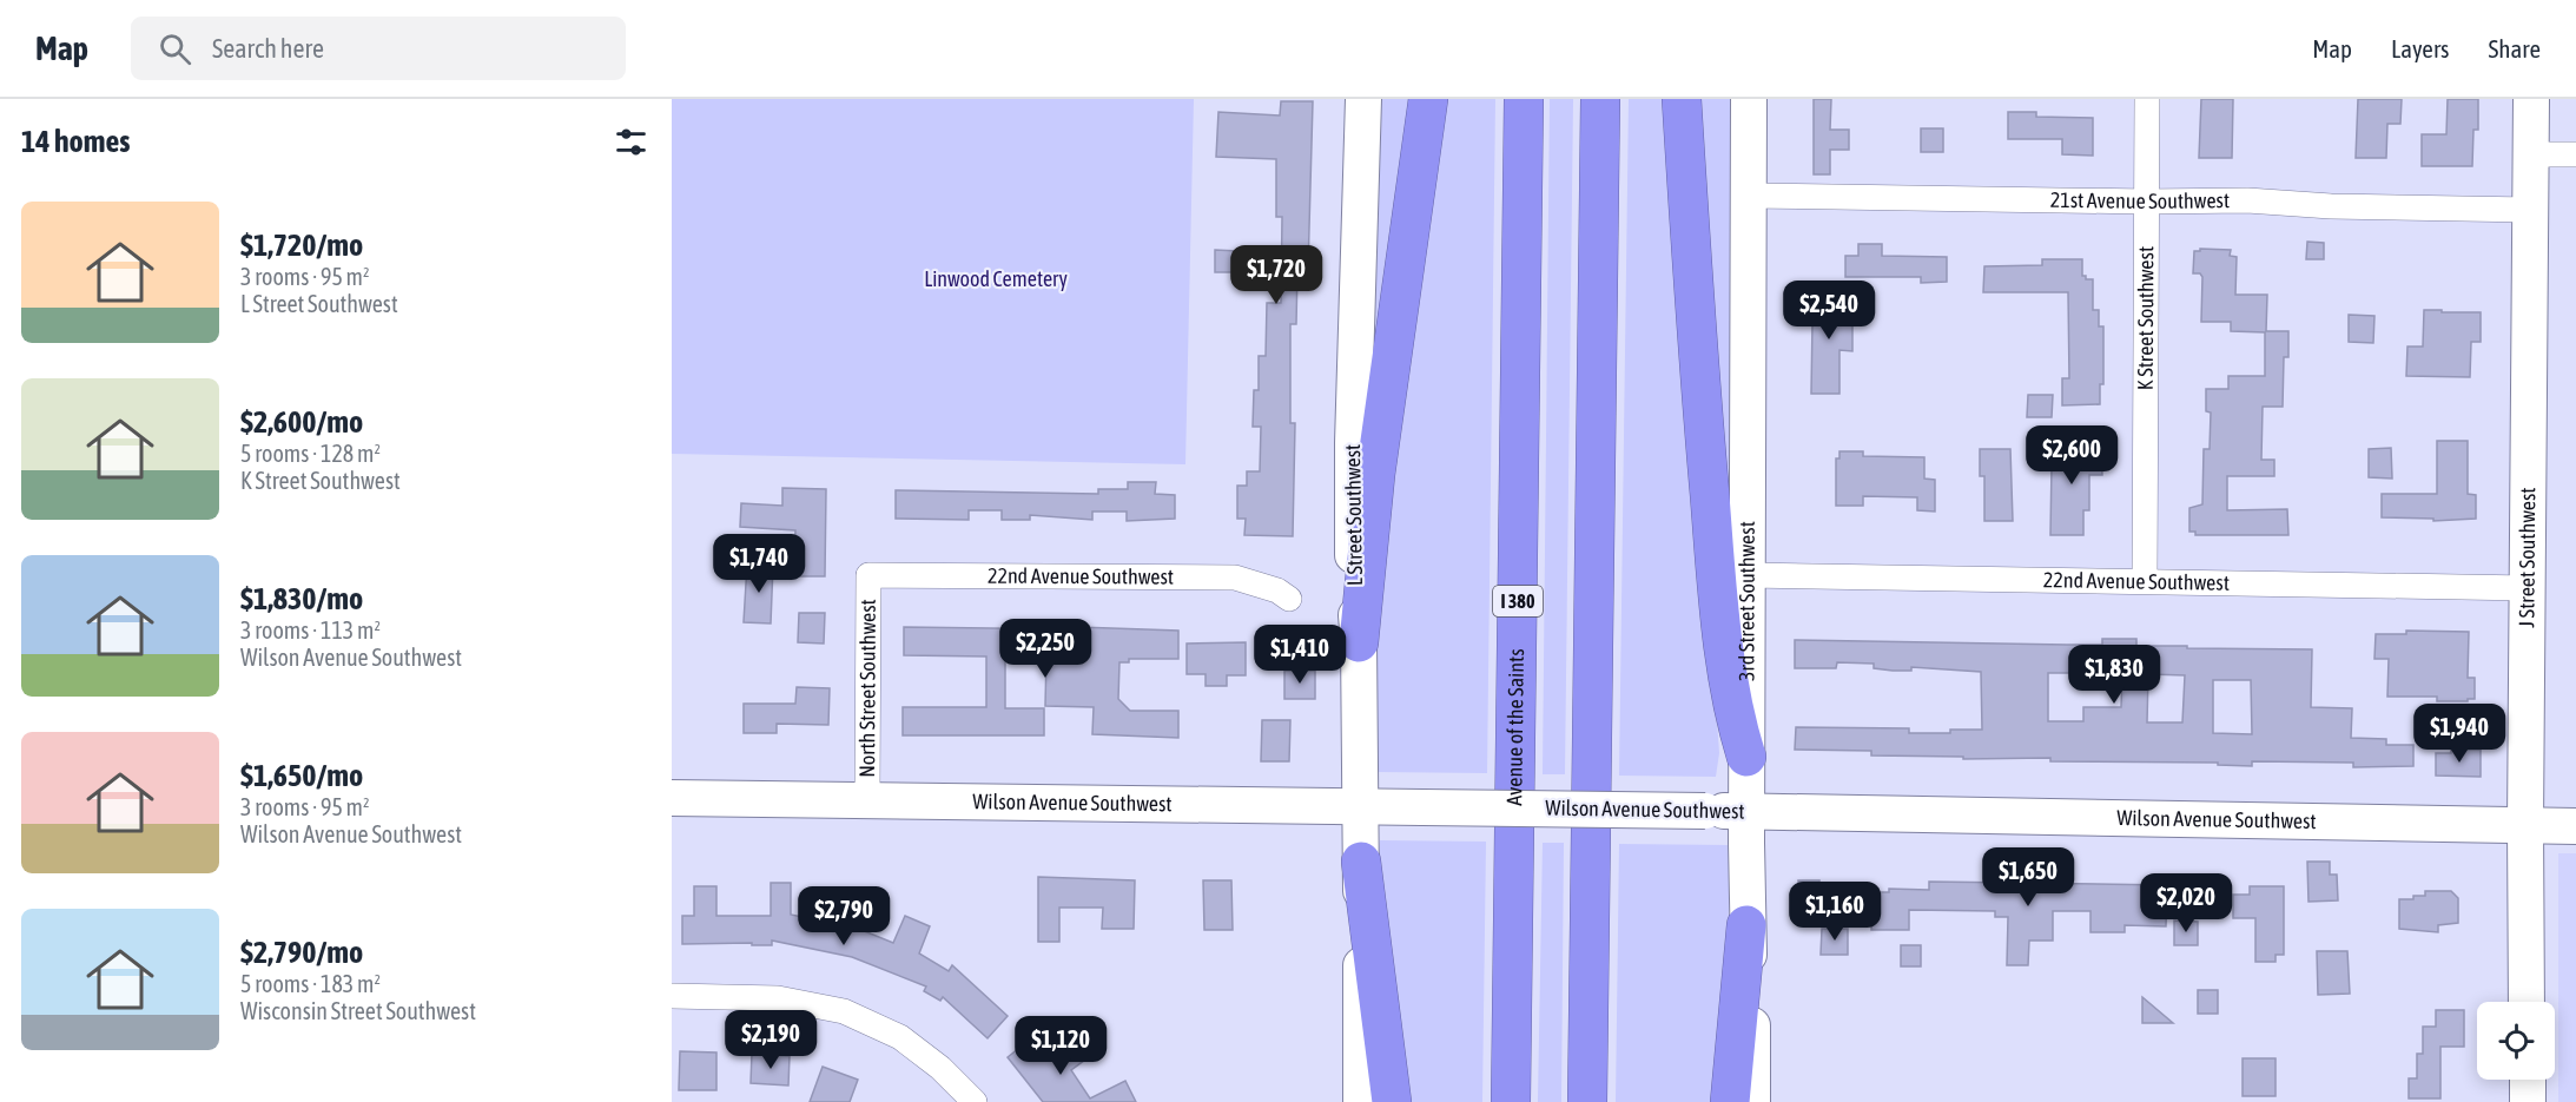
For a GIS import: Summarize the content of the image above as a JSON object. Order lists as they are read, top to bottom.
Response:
{
  "streets": {
    "highway": ["I 380", "Avenue of the Saints"],
    "street": [
      "21st Avenue Southwest",
      "K Street Southwest",
      "L Street Southwest",
      "J Street Southwest",
      "22nd Avenue Southwest",
      "3rd Street Southwest",
      "North Street Southwest",
      "Wilson Avenue Southwest"
    ]
  },
  "crossings": [
    ["21st Avenue Southwest", "K Street Southwest"],
    ["21st Avenue Southwest", "J Street Southwest"],
    ["21st Avenue Southwest", "3rd Street Southwest"],
    ["K Street Southwest", "22nd Avenue Southwest"],
    ["L Street Southwest", "Wilson Avenue Southwest"],
    ["J Street Southwest", "22nd Avenue Southwest"],
    ["J Street Southwest", "Wilson Avenue Southwest"],
    ["22nd Avenue Southwest", "3rd Street Southwest"],
    ["22nd Avenue Southwest", "North Street Southwest"],
    ["3rd Street Southwest", "Wilson Avenue Southwest"],
    ["North Street Southwest", "Wilson Avenue Southwest"]
  ],
  "parks": ["Linwood Cemetery"],
  "page": {
    "header": "Map",
    "search": "Search here",
    "nav": ["Map", "Layers", "Share"],
    "heading": "14 homes",
    "list": [
      {
        "name": "$1,720/mo",
        "note": "3 rooms · 95 m² · L Street Southwest"
      },
      {
        "name": "$2,600/mo",
        "note": "5 rooms · 128 m² · K Street Southwest"
      },
      {
        "name": "$1,830/mo",
        "note": "3 rooms · 113 m² · Wilson Avenue Southwest"
      },
      {
        "name": "$1,650/mo",
        "note": "3 rooms · 95 m² · Wilson Avenue Southwest"
      },
      {
        "name": "$2,790/mo",
        "note": "5 rooms · 183 m² · Wisconsin Street Southwest"
      }
    ],
    "price": [
      "$1,720",
      "$2,540",
      "$2,600",
      "$1,740",
      "$2,250",
      "$1,410",
      "$1,830",
      "$1,940",
      "$1,650",
      "$2,020",
      "$1,160",
      "$2,790",
      "$2,190",
      "$1,120"
    ]
  }
}
